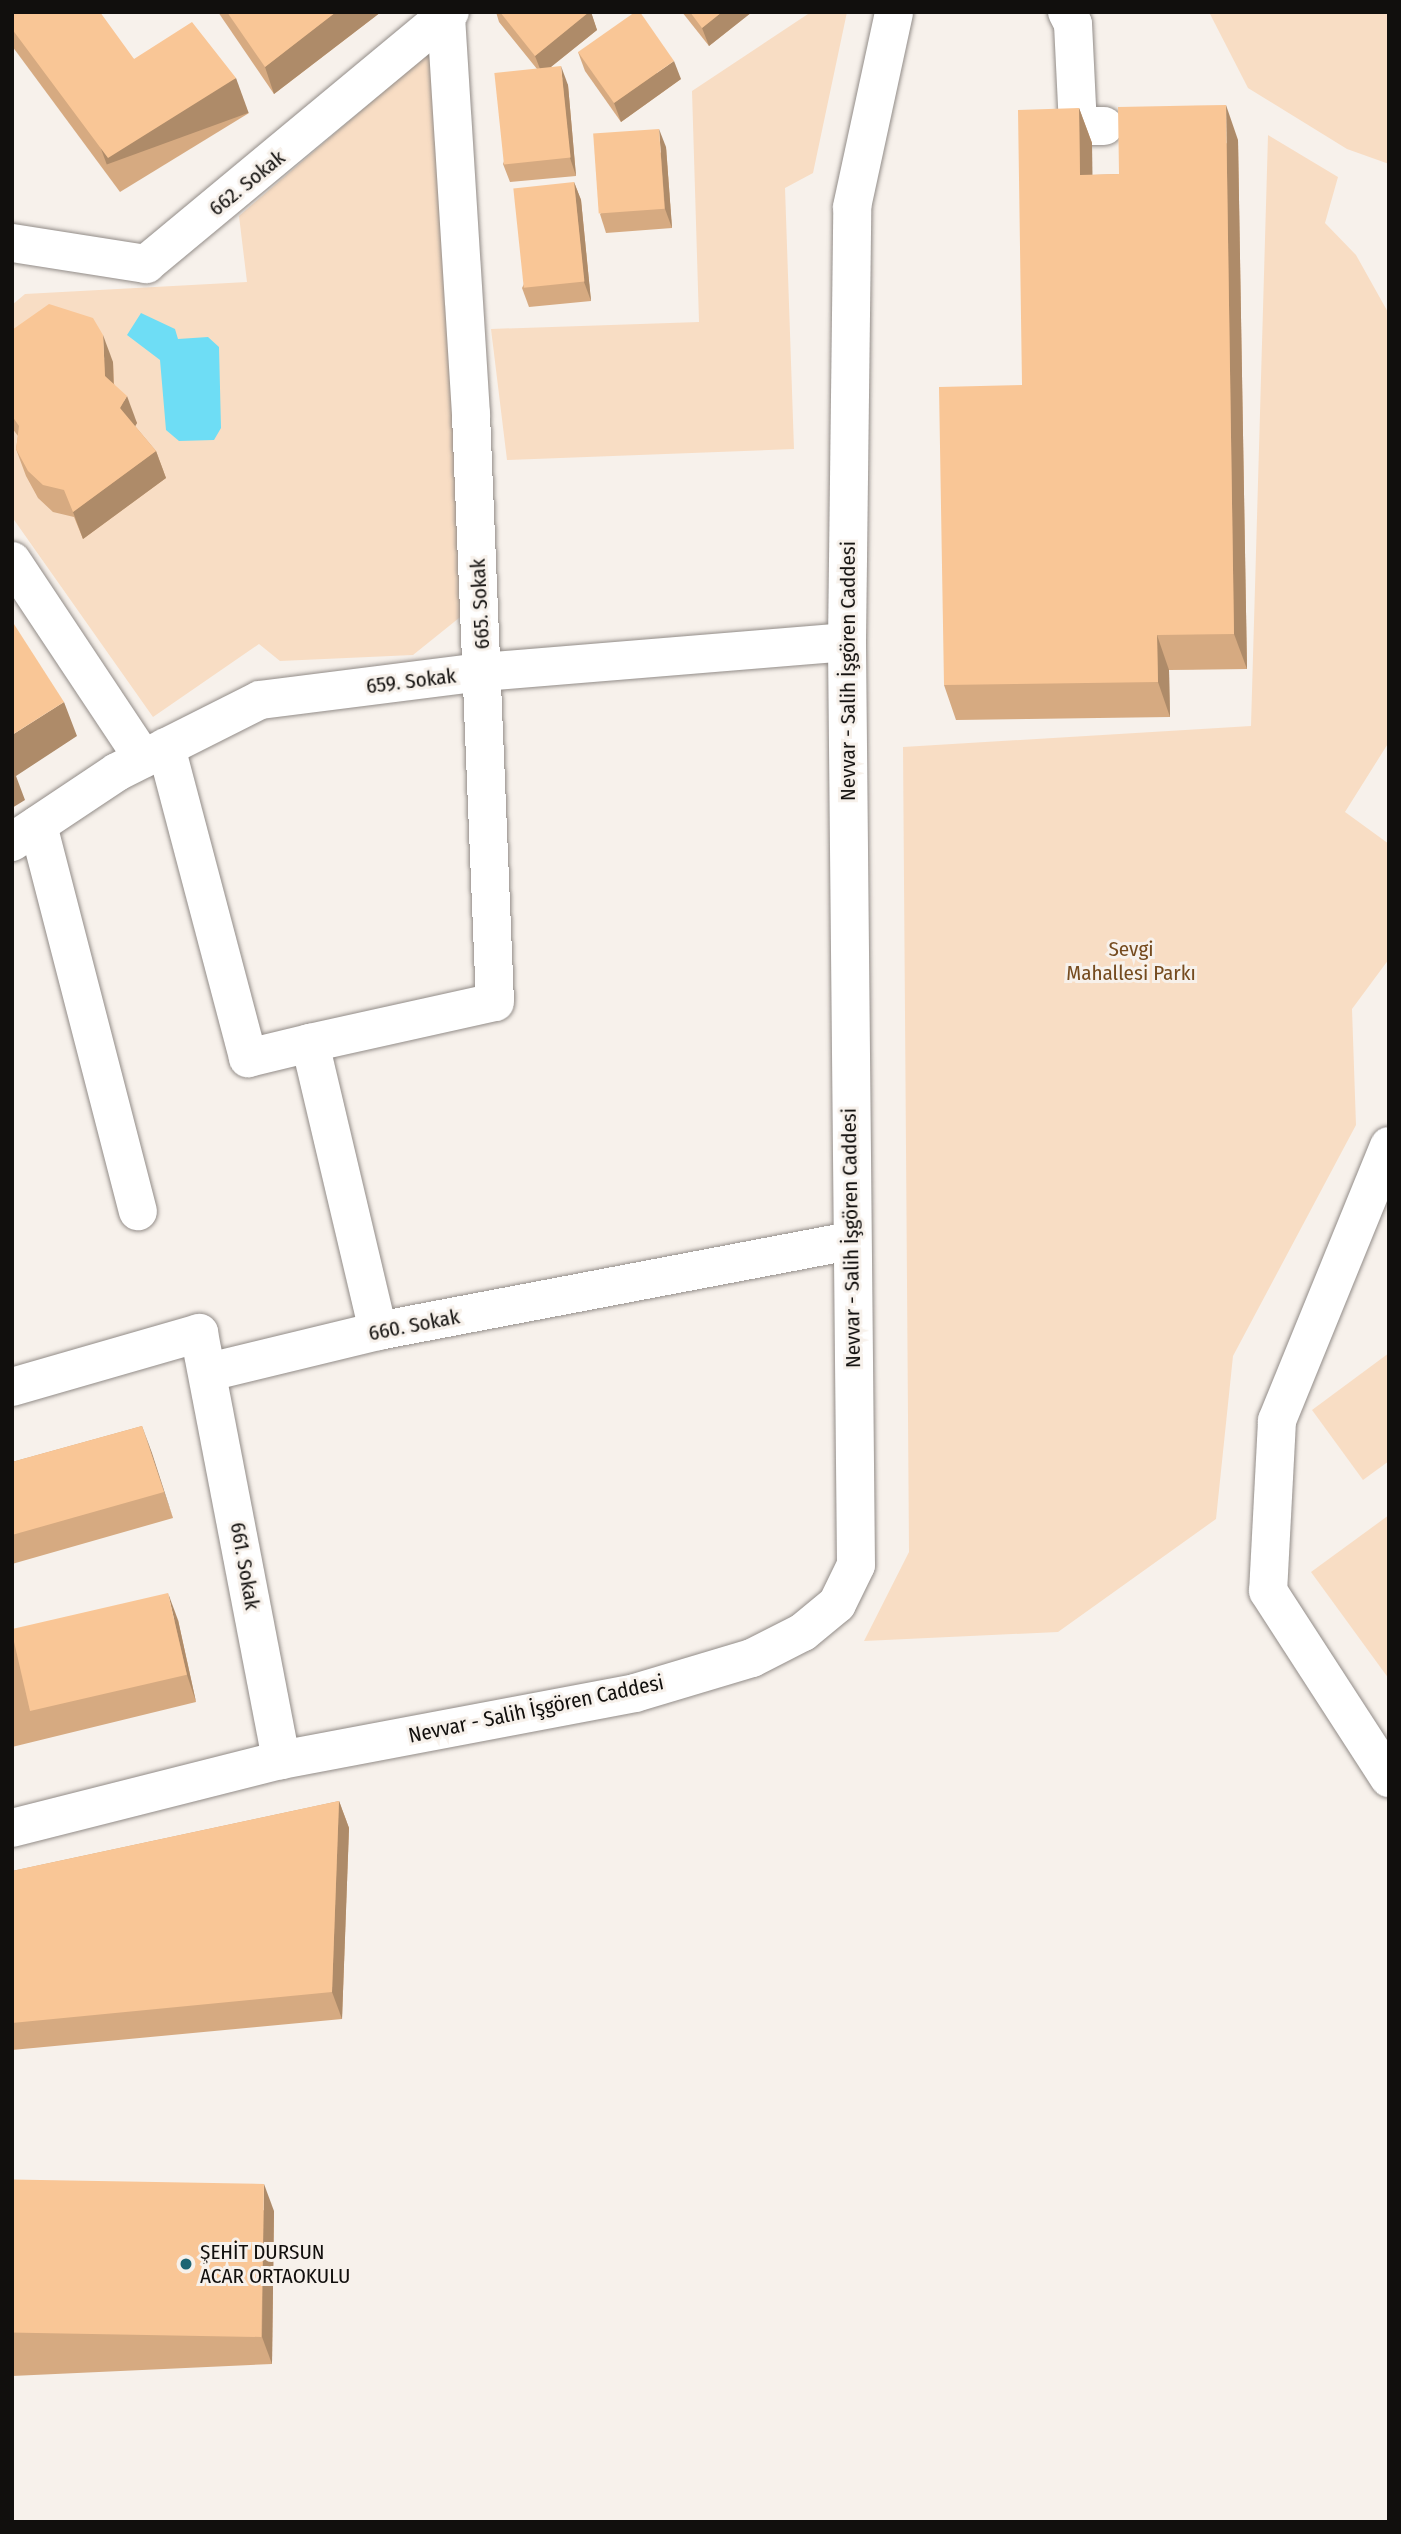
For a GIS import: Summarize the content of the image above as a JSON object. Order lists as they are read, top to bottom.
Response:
{
  "streets": {
    "street": [
      "662. Sokak",
      "665. Sokak",
      "Nevvar - Salih İşgören Caddesi",
      "659. Sokak",
      "660. Sokak",
      "661. Sokak"
    ]
  },
  "crossings": [
    ["662. Sokak", "665. Sokak"],
    ["665. Sokak", "659. Sokak"],
    ["Nevvar - Salih İşgören Caddesi", "659. Sokak"],
    ["Nevvar - Salih İşgören Caddesi", "660. Sokak"],
    ["Nevvar - Salih İşgören Caddesi", "661. Sokak"],
    ["660. Sokak", "661. Sokak"]
  ],
  "parks": ["Sevgi Mahallesi Parkı"],
  "places": ["ŞEHİT DURSUN ACAR ORTAOKULU"]
}
